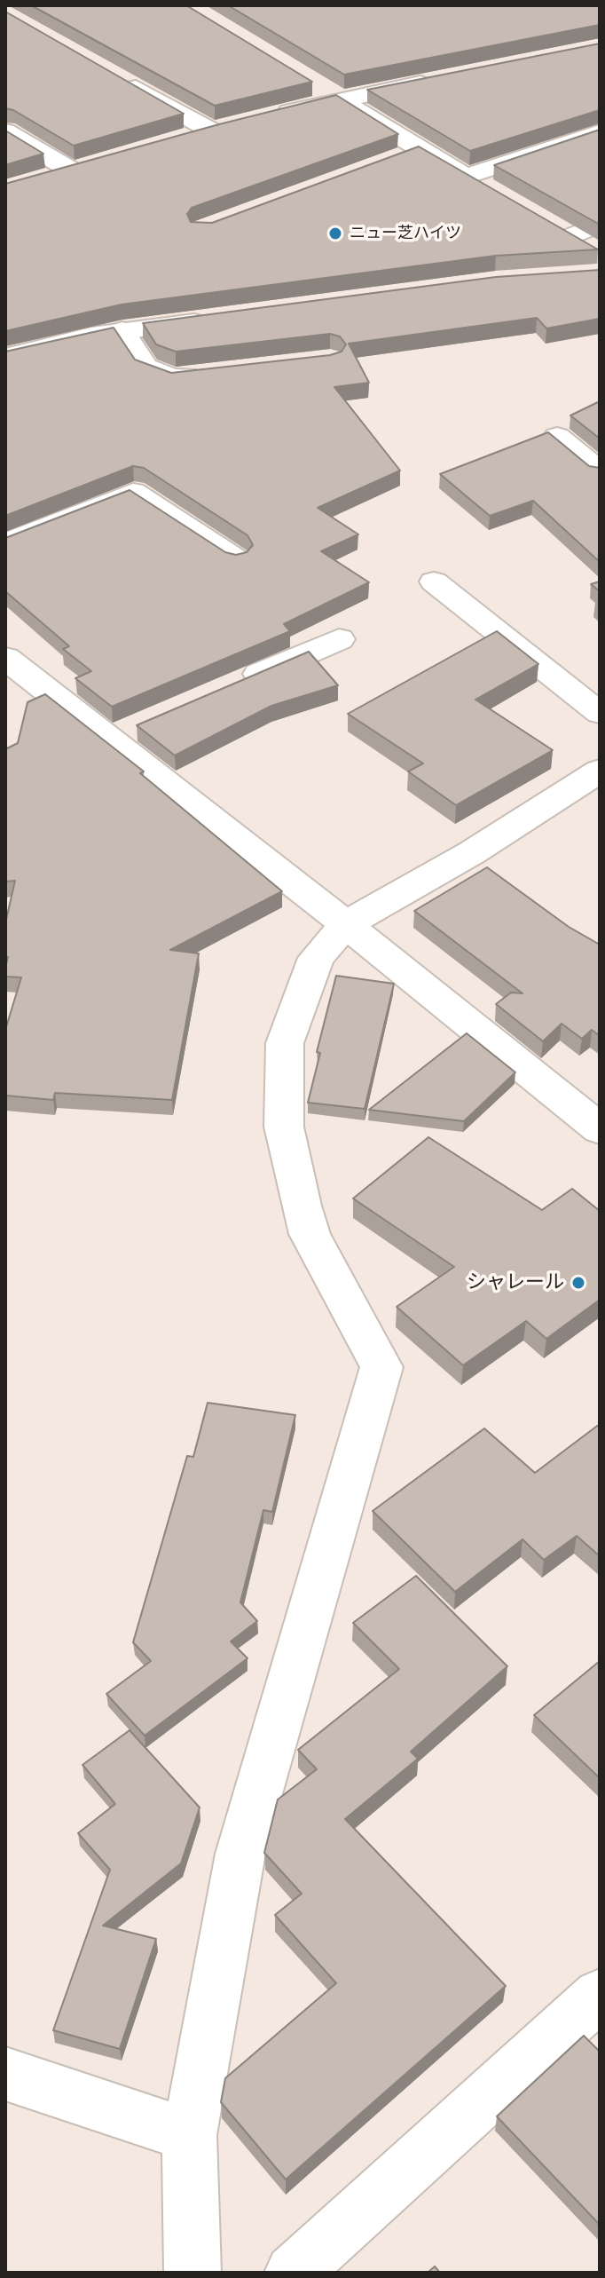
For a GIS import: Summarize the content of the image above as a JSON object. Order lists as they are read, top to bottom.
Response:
{
  "places": ["ニュー芝ハイツ", "シャレール"]
}
